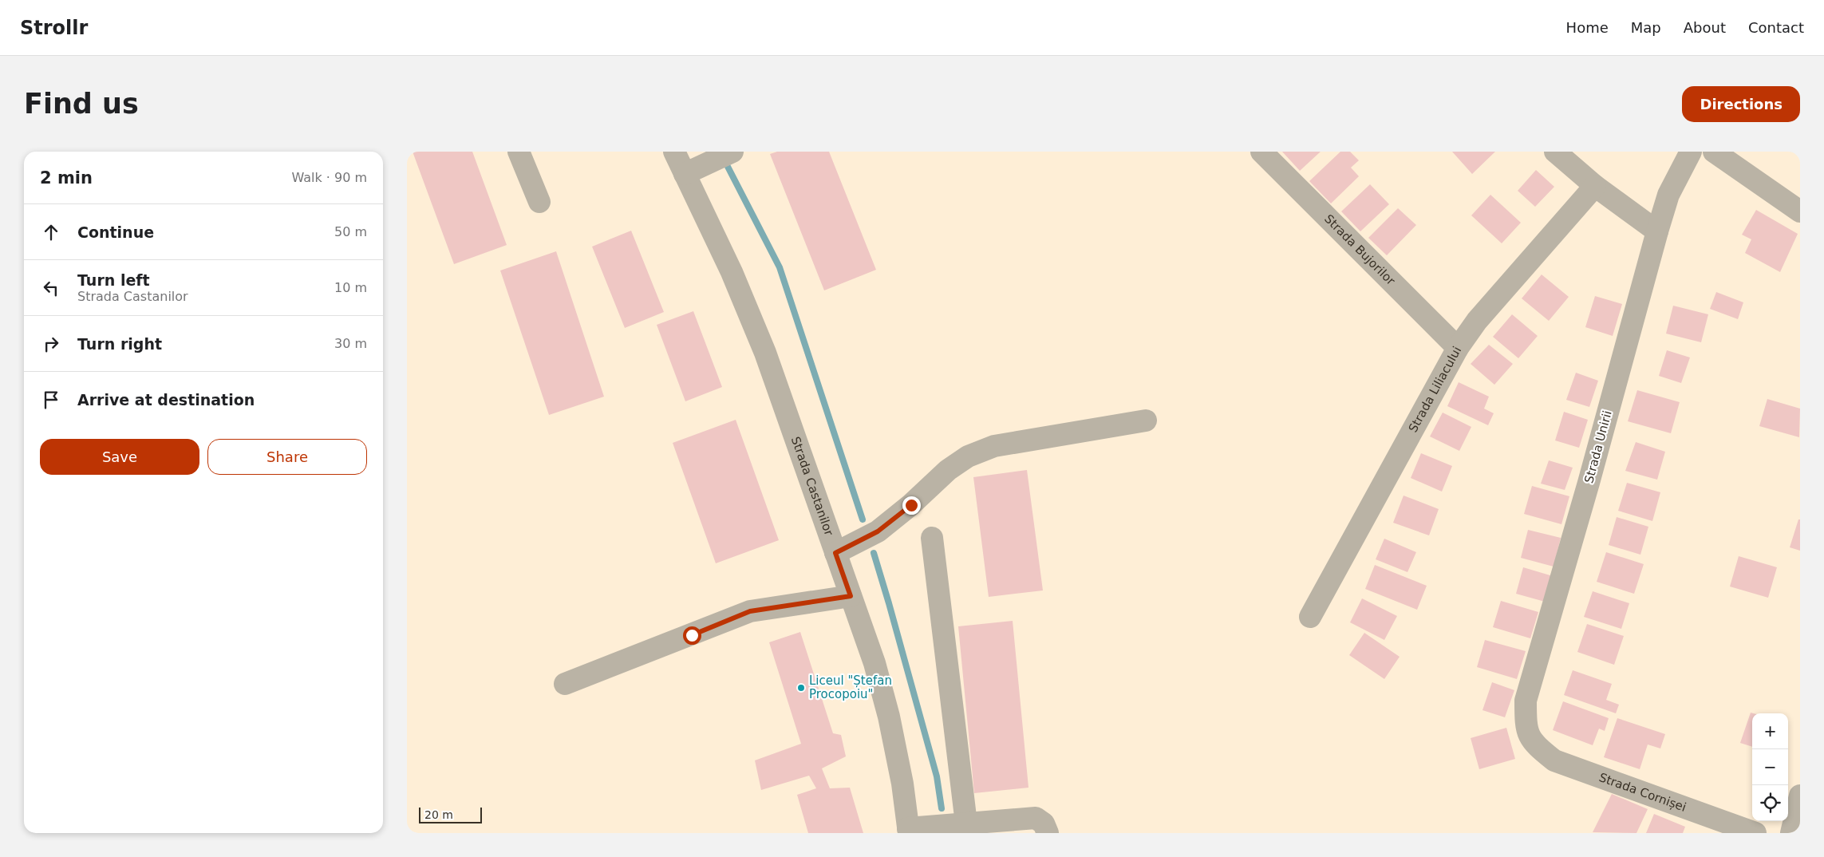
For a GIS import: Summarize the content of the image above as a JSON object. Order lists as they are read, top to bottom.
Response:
{
  "streets": {
    "street": [
      "Strada Bujorilor",
      "Strada Liliacului",
      "Strada Unirii",
      "Strada Castanilor",
      "Strada Cornișei"
    ]
  },
  "crossings": [
    ["Strada Bujorilor", "Strada Liliacului"],
    ["Strada Unirii", "Strada Cornișei"]
  ],
  "places": ["Liceul \"Ștefan Procopoiu\""],
  "scale_bar": "20 m",
  "page": {
    "header": "Strollr",
    "nav": [
      "Home",
      "Map",
      "About",
      "Contact"
    ],
    "buttons": [
      "Directions",
      ["Save", "Share"]
    ],
    "title": "Find us",
    "heading": ["2 min", "Walk · 90 m"],
    "list": [
      ["Continue", "50 m"],
      ["Turn left", "Strada Castanilor", "10 m"],
      ["Turn right", "30 m"],
      "Arrive at destination"
    ],
    "map_buttons": ["+", "−"],
    "scale": "20 m"
  }
}
